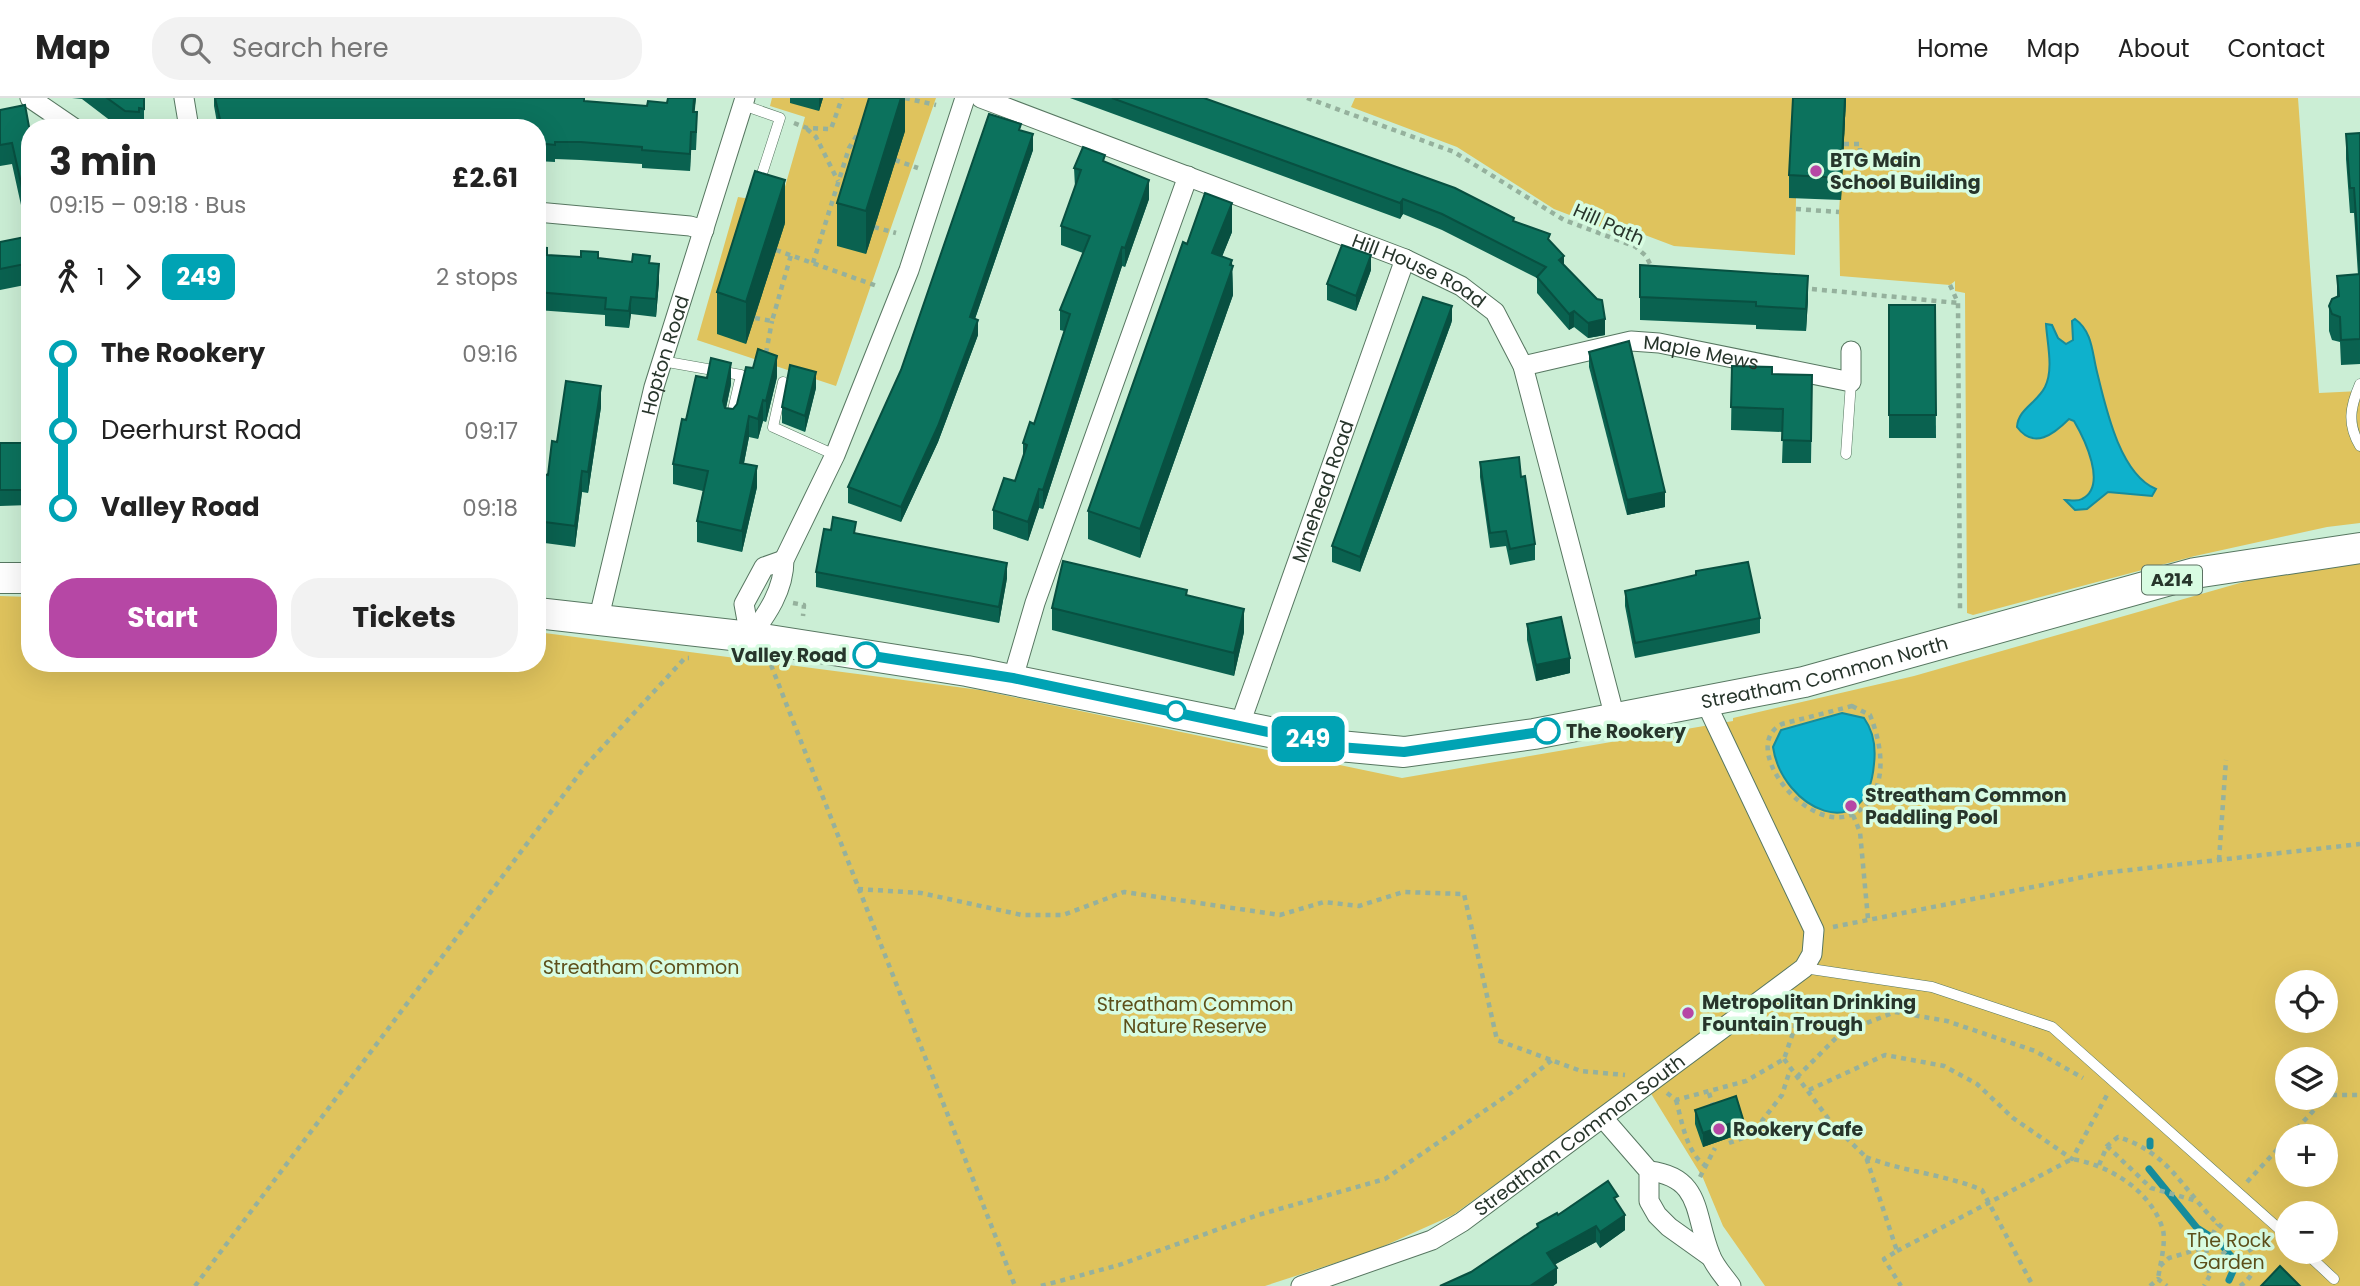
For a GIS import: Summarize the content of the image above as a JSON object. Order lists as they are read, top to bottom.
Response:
{
  "streets": {
    "main road": ["A214", "Streatham Common North"],
    "street": [
      "Hill House Road",
      "Maple Mews",
      "Hopton Road",
      "Minehead Road",
      "Streatham Common South"
    ],
    "path": ["Hill Path"]
  },
  "crossings": [
    ["Hill House Road", "Maple Mews"],
    ["Hill House Road", "Minehead Road"],
    ["Hill House Road", "Streatham Common North"],
    ["Hopton Road", "Streatham Common North"],
    ["Minehead Road", "Streatham Common North"]
  ],
  "parks": ["Streatham Common", "Streatham Common Nature Reserve", "The Rock Garden"],
  "places": [
    "BTG Main School Building",
    "Valley Road",
    "The Rookery",
    "Streatham Common Paddling Pool",
    "Metropolitan Drinking Fountain Trough",
    "Rookery Cafe"
  ],
  "lines": ["bus line 249"],
  "page": {
    "header": "Map",
    "search": "Search here",
    "nav": [
      "Home",
      "Map",
      "About",
      "Contact"
    ],
    "on_map": "249",
    "heading": ["3 min", "09:15 – 09:18 · Bus", "£2.61"],
    "legs": ["1", "249", "2 stops"],
    "list": [
      {
        "name": "The Rookery",
        "value": "09:16"
      },
      {
        "name": "Deerhurst Road",
        "value": "09:17"
      },
      {
        "name": "Valley Road",
        "value": "09:18"
      }
    ],
    "buttons": ["Start", "Tickets"],
    "map_buttons": ["+", "−"]
  }
}
